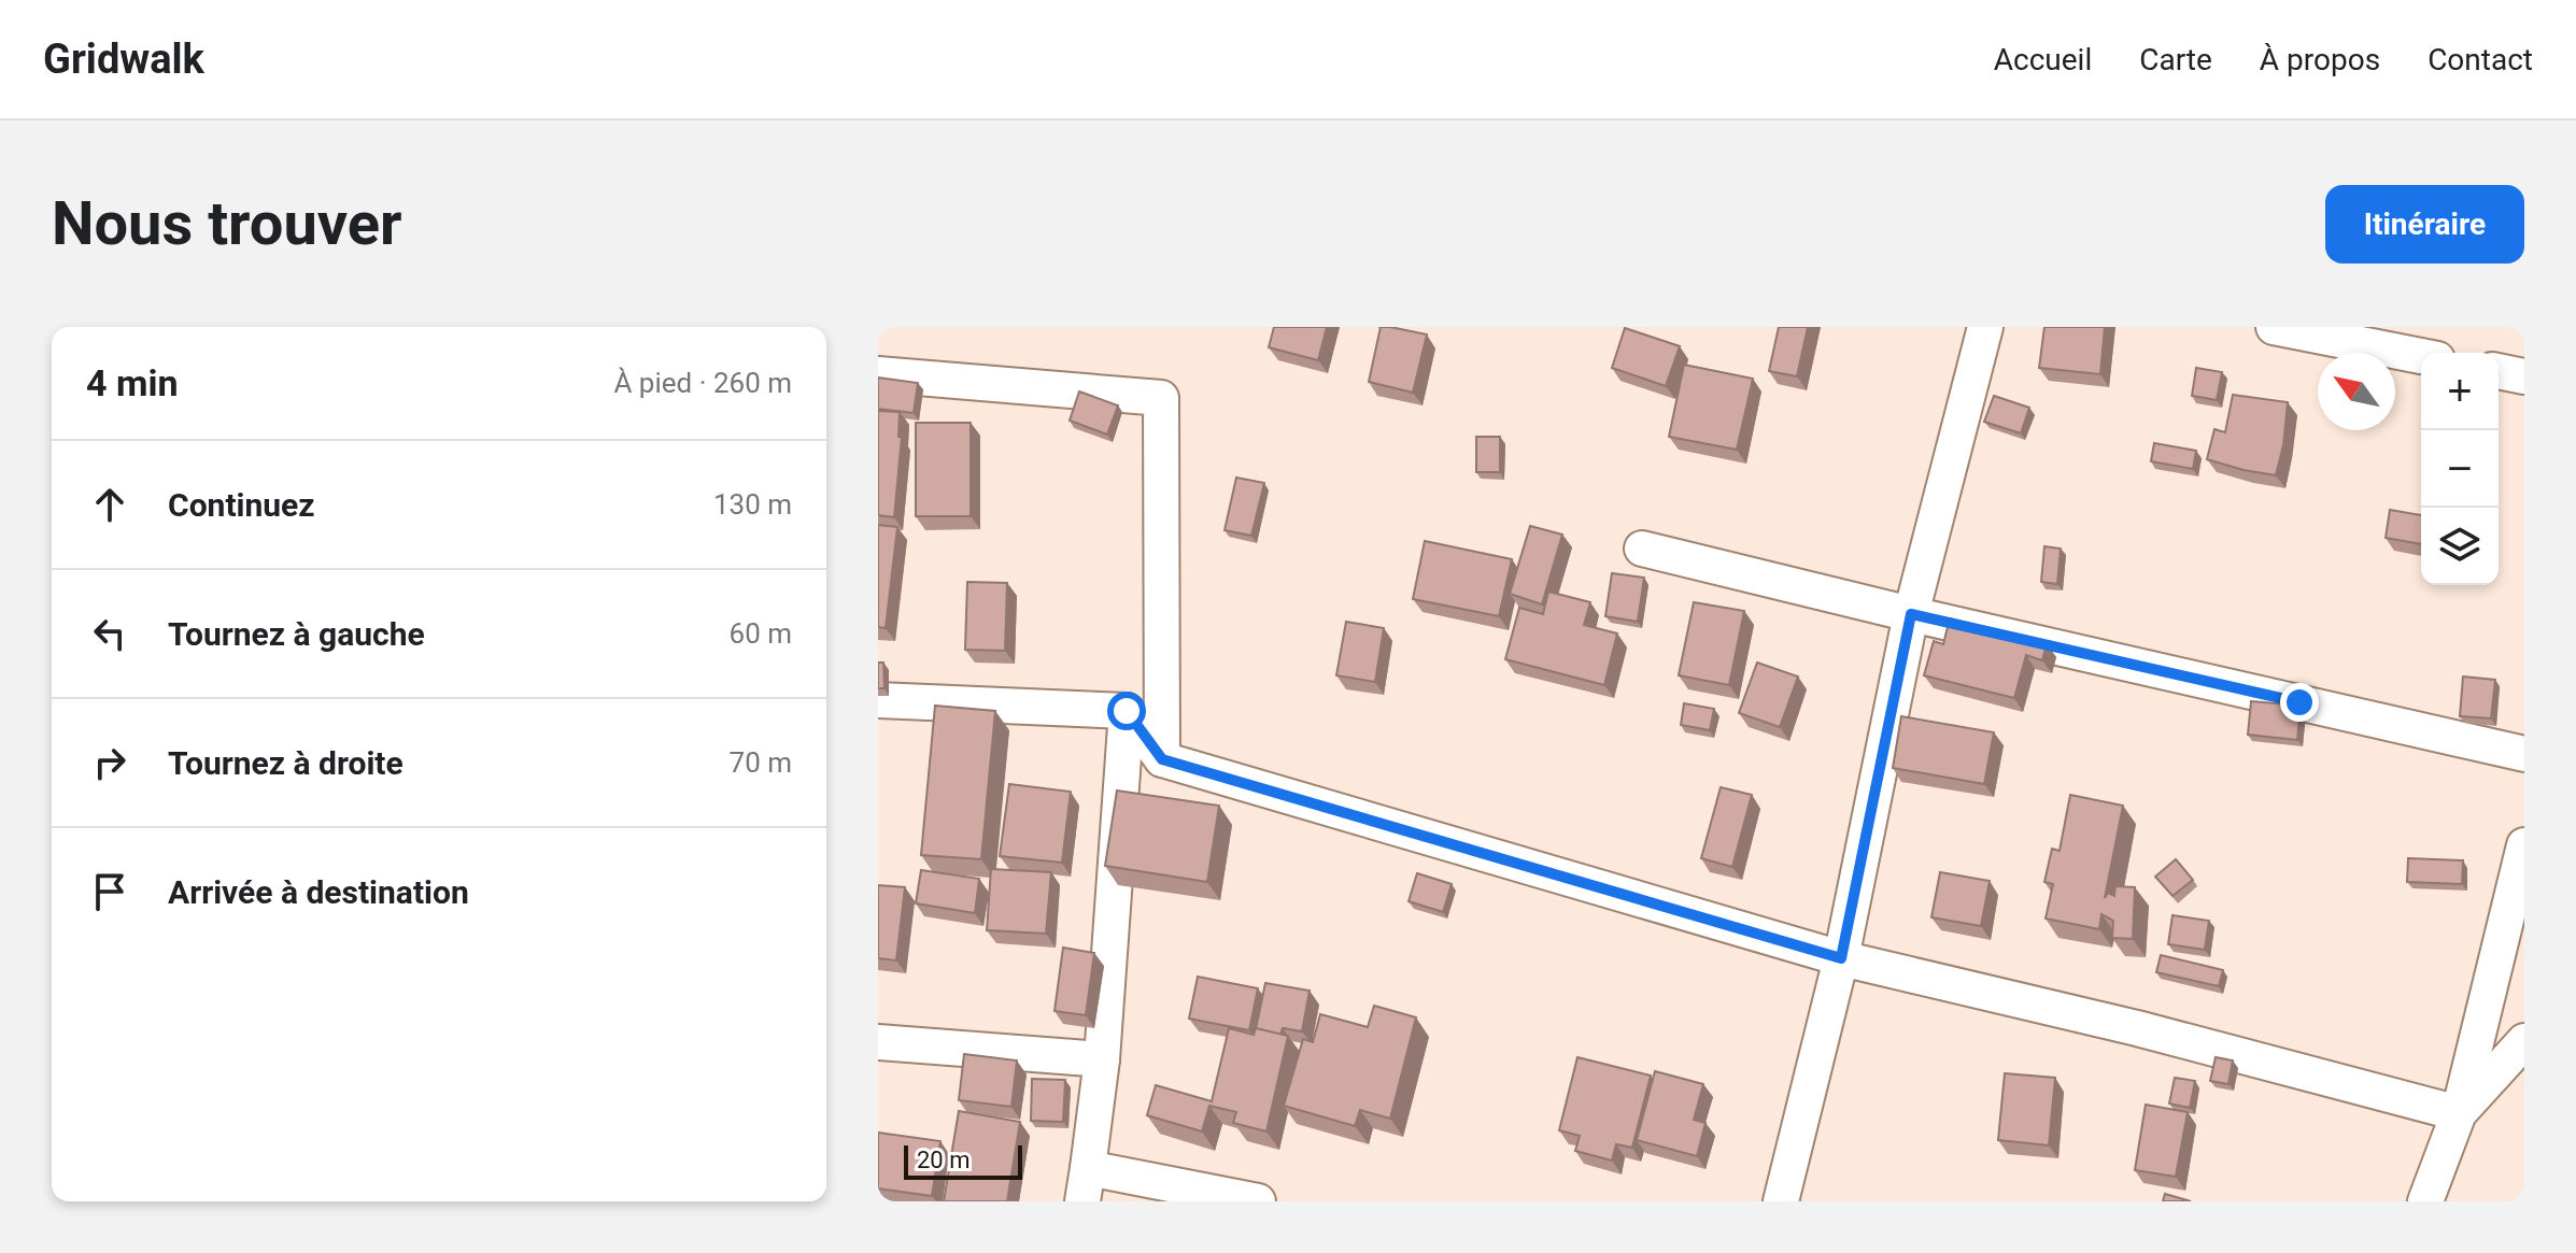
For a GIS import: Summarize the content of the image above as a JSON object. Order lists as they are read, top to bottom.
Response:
{
  "scale_bar": "20 m",
  "north": "top left",
  "page": {
    "header": "Gridwalk",
    "nav": [
      "Accueil",
      "Carte",
      "À propos",
      "Contact"
    ],
    "buttons": "Itinéraire",
    "title": "Nous trouver",
    "heading": ["4 min", "À pied · 260 m"],
    "map_buttons": ["+", "−"],
    "list": [
      ["Continuez", "130 m"],
      ["Tournez à gauche", "60 m"],
      ["Tournez à droite", "70 m"],
      "Arrivée à destination"
    ],
    "scale": "20 m"
  }
}
